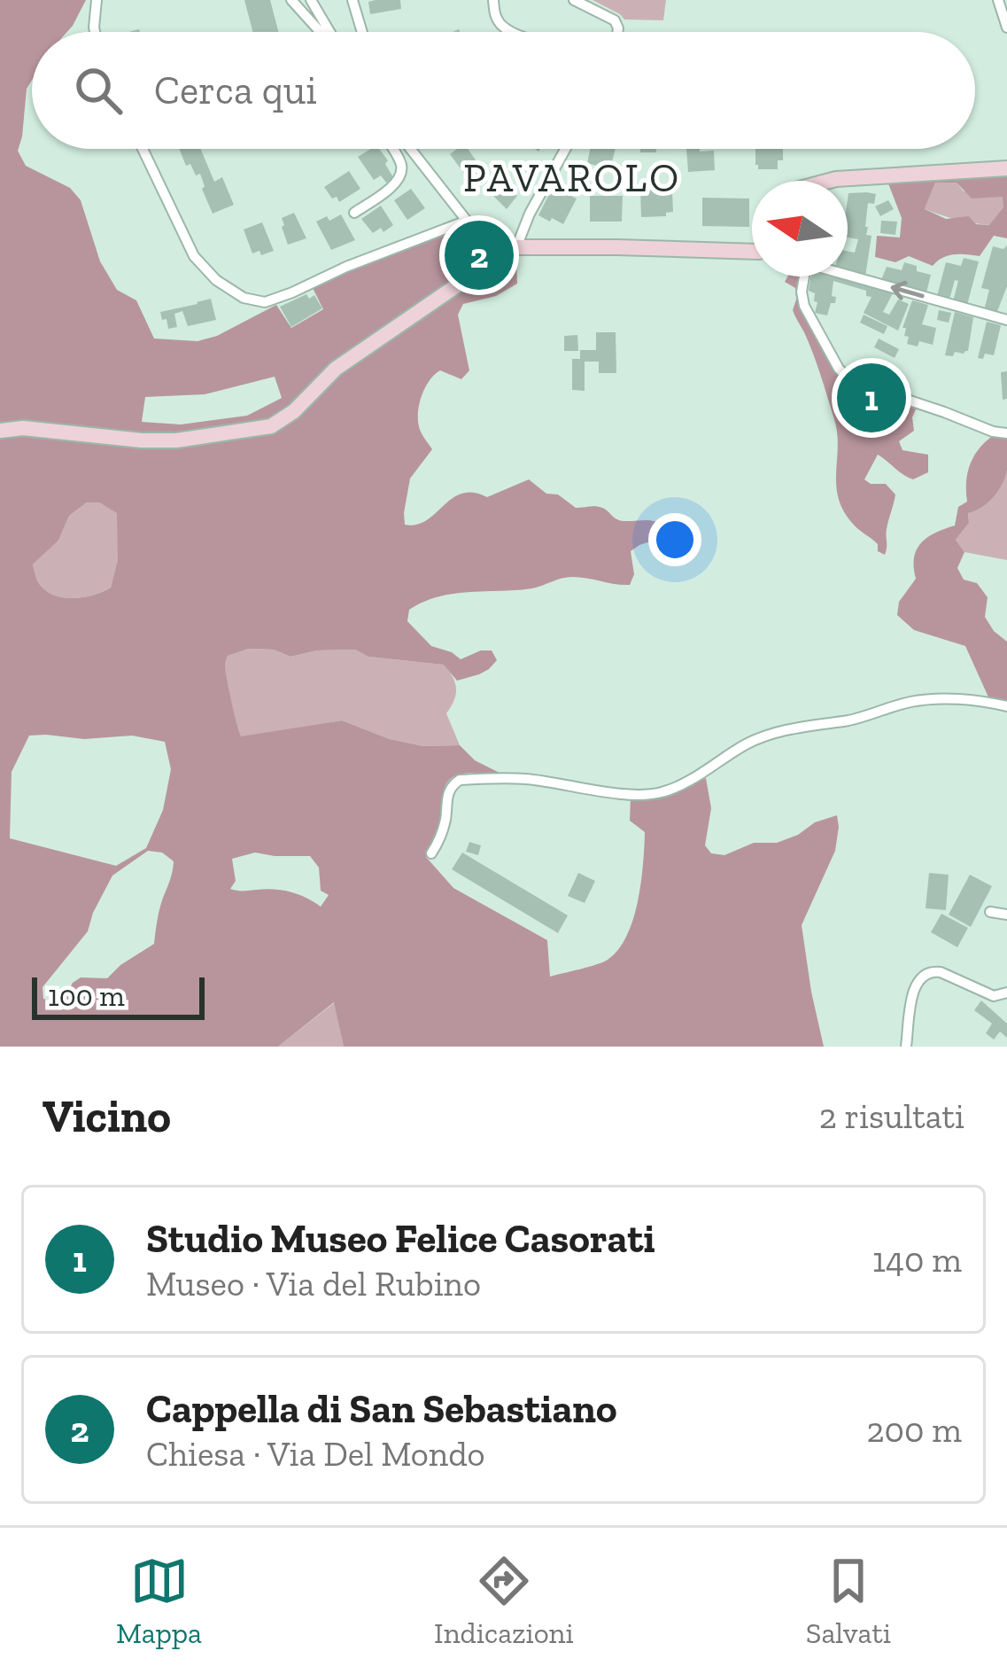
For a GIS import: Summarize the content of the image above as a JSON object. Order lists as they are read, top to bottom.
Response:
{
  "districts": ["PAVAROLO"],
  "scale_bar": "100 m",
  "north": "left",
  "page": {
    "search": "Cerca qui",
    "pins": ["2", "1"],
    "scale": "100 m",
    "heading": ["Vicino", "2 risultati"],
    "list": [
      {
        "mark": "1",
        "name": "Studio Museo Felice Casorati",
        "note": "Museo · Via del Rubino",
        "value": "140 m"
      },
      {
        "mark": "2",
        "name": "Cappella di San Sebastiano",
        "note": "Chiesa · Via Del Mondo",
        "value": "200 m"
      }
    ],
    "nav": ["Mappa", "Indicazioni", "Salvati"]
  }
}
